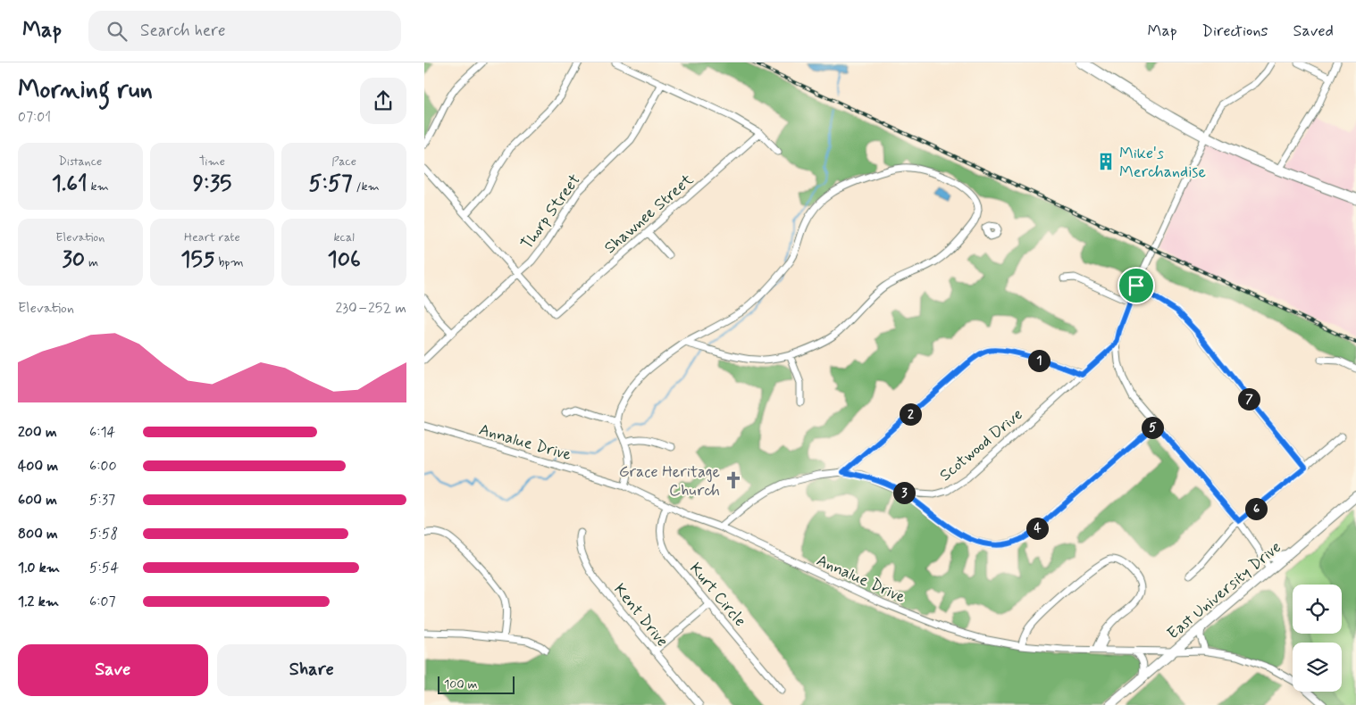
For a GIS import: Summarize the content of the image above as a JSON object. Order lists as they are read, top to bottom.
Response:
{
  "streets": {
    "main road": ["East University Drive"],
    "street": [
      "Thorp Street",
      "Shawnee Street",
      "Annalue Drive",
      "Scotwood Drive",
      "Kurt Circle",
      "Kent Drive"
    ]
  },
  "crossings": [
    ["Thorp Street", "Shawnee Street"],
    ["Annalue Drive", "Scotwood Drive"],
    ["Annalue Drive", "East University Drive"],
    ["Annalue Drive", "Kurt Circle"]
  ],
  "places": {
    "building": ["Mike's Merchandise"],
    "church": ["Grace Heritage Church"]
  },
  "scale_bar": "100 m",
  "page": {
    "header": "Map",
    "search": "Search here",
    "nav": ["Map", "Directions", "Saved"],
    "heading": ["Morning run", "07:01"],
    "stats": [
      ["Distance", "1.61 km"],
      ["Time", "9:35"],
      ["Pace", "5:57 /km"],
      ["Elevation", "30 m"],
      ["Heart rate", "155 bpm"],
      ["kcal", "106"]
    ],
    "chart": ["Elevation", "230–252 m"],
    "pins": [
      "1",
      "7",
      "2",
      "5",
      "3",
      "6",
      "4"
    ],
    "list": [
      {
        "name": "200 m",
        "note": "6:14"
      },
      {
        "name": "400 m",
        "note": "6:00"
      },
      {
        "name": "600 m",
        "note": "5:37"
      },
      {
        "name": "800 m",
        "note": "5:58"
      },
      {
        "name": "1.0 km",
        "note": "5:54"
      },
      {
        "name": "1.2 km",
        "note": "6:07"
      }
    ],
    "buttons": ["Save", "Share"],
    "scale": "100 m"
  }
}
